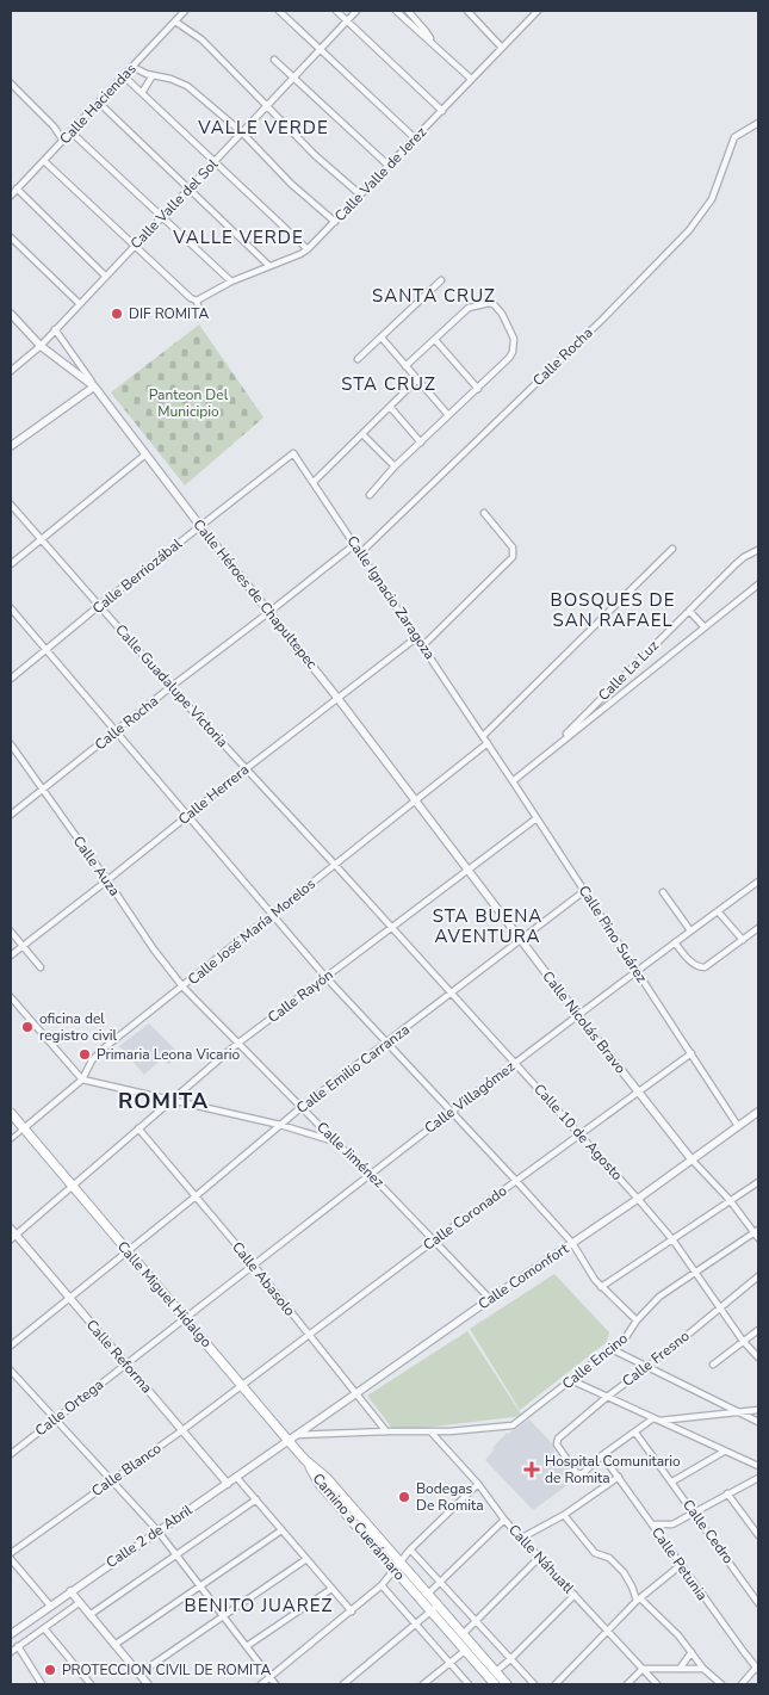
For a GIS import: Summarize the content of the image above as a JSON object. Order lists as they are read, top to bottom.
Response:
{
  "streets": {
    "main road": ["Calle Miguel Hidalgo", "Camino a Cuerámaro"],
    "street": [
      "Calle Haciendas",
      "Calle Valle de Jerez",
      "Calle Valle del Sol",
      "Calle Rocha",
      "Calle Berriozábal",
      "Calle Héroes de Chapultepec",
      "Calle Ignacio Zaragoza",
      "Calle La Luz",
      "Calle Guadalupe Victoria",
      "Calle Herrera",
      "Calle Auza",
      "Calle José María Morelos",
      "Calle Pino Suárez",
      "Calle Rayón",
      "Calle Nicolás Bravo",
      "Calle Emilio Carranza",
      "Calle Villagómez",
      "Calle 10 de Agosto",
      "Calle Jiménez",
      "Calle Coronado",
      "Calle Comonfort",
      "Calle Abasolo",
      "Calle Reforma",
      "Calle Fresno",
      "Calle Encino",
      "Calle Ortega",
      "Calle Blanco",
      "Calle Cedro",
      "Calle 2 de Abril",
      "Calle Náhuatl",
      "Calle Petunia"
    ]
  },
  "crossings": [
    ["Calle Valle del Sol", "Calle Héroes de Chapultepec"],
    ["Calle Rocha", "Calle Héroes de Chapultepec"],
    ["Calle Rocha", "Calle Ignacio Zaragoza"],
    ["Calle Rocha", "Calle Guadalupe Victoria"],
    ["Calle Rocha", "Calle Auza"],
    ["Calle Berriozábal", "Calle Héroes de Chapultepec"],
    ["Calle Berriozábal", "Calle Ignacio Zaragoza"],
    ["Calle Berriozábal", "Calle Guadalupe Victoria"],
    ["Calle Héroes de Chapultepec", "Calle Herrera"],
    ["Calle Héroes de Chapultepec", "Calle José María Morelos"],
    ["Calle Héroes de Chapultepec", "Calle Nicolás Bravo"],
    ["Calle Ignacio Zaragoza", "Calle Herrera"],
    ["Calle Ignacio Zaragoza", "Calle José María Morelos"],
    ["Calle Ignacio Zaragoza", "Calle Pino Suárez"],
    ["Calle La Luz", "Calle Pino Suárez"],
    ["Calle Guadalupe Victoria", "Calle Herrera"],
    ["Calle Guadalupe Victoria", "Calle José María Morelos"],
    ["Calle Guadalupe Victoria", "Calle 10 de Agosto"],
    ["Calle Herrera", "Calle Auza"],
    ["Calle Auza", "Calle José María Morelos"],
    ["Calle Auza", "Calle Jiménez"],
    ["Calle José María Morelos", "Calle Pino Suárez"],
    ["Calle José María Morelos", "Calle Nicolás Bravo"],
    ["Calle José María Morelos", "Calle 10 de Agosto"],
    ["Calle José María Morelos", "Calle Jiménez"],
    ["Calle José María Morelos", "Calle Miguel Hidalgo"],
    ["Calle Pino Suárez", "Calle Rayón"],
    ["Calle Pino Suárez", "Calle Emilio Carranza"],
    ["Calle Pino Suárez", "Calle Villagómez"],
    ["Calle Pino Suárez", "Calle Coronado"],
    ["Calle Pino Suárez", "Calle Comonfort"],
    ["Calle Rayón", "Calle Nicolás Bravo"],
    ["Calle Rayón", "Calle 10 de Agosto"],
    ["Calle Rayón", "Calle Jiménez"],
    ["Calle Rayón", "Calle Abasolo"],
    ["Calle Rayón", "Calle Miguel Hidalgo"],
    ["Calle Rayón", "Calle Reforma"],
    ["Calle Nicolás Bravo", "Calle Emilio Carranza"],
    ["Calle Nicolás Bravo", "Calle Villagómez"],
    ["Calle Nicolás Bravo", "Calle Coronado"],
    ["Calle Nicolás Bravo", "Calle Comonfort"],
    ["Calle Nicolás Bravo", "Calle Encino"],
    ["Calle Emilio Carranza", "Calle 10 de Agosto"],
    ["Calle Emilio Carranza", "Calle Jiménez"],
    ["Calle Emilio Carranza", "Calle Abasolo"],
    ["Calle Emilio Carranza", "Calle Miguel Hidalgo"],
    ["Calle Emilio Carranza", "Calle Reforma"],
    ["Calle Villagómez", "Calle 10 de Agosto"],
    ["Calle Villagómez", "Calle Jiménez"],
    ["Calle Villagómez", "Calle Abasolo"],
    ["Calle Villagómez", "Calle Miguel Hidalgo"],
    ["Calle Villagómez", "Calle Ortega"],
    ["Calle 10 de Agosto", "Calle Coronado"],
    ["Calle 10 de Agosto", "Calle Comonfort"],
    ["Calle 10 de Agosto", "Calle Fresno"],
    ["Calle 10 de Agosto", "Calle Encino"],
    ["Calle Jiménez", "Calle Coronado"],
    ["Calle Jiménez", "Calle Comonfort"],
    ["Calle Coronado", "Calle Abasolo"],
    ["Calle Coronado", "Calle Miguel Hidalgo"],
    ["Calle Coronado", "Calle Blanco"],
    ["Calle Comonfort", "Calle Abasolo"],
    ["Calle Comonfort", "Calle Miguel Hidalgo"],
    ["Calle Comonfort", "Calle 2 de Abril"],
    ["Calle Miguel Hidalgo", "Calle Ortega"],
    ["Calle Miguel Hidalgo", "Calle Blanco"],
    ["Calle Miguel Hidalgo", "Camino a Cuerámaro"],
    ["Calle Miguel Hidalgo", "Calle 2 de Abril"],
    ["Calle Reforma", "Calle Ortega"],
    ["Calle Reforma", "Calle Blanco"],
    ["Calle Reforma", "Calle 2 de Abril"],
    ["Calle Fresno", "Calle Petunia"]
  ],
  "districts": [
    "VALLE VERDE",
    "VALLE VERDE",
    "SANTA CRUZ",
    "STA CRUZ",
    "BOSQUES DE SAN RAFAEL",
    "STA BUENA AVENTURA",
    "ROMITA",
    "BENITO JUAREZ"
  ],
  "parks": ["Panteon Del Municipio"],
  "places": {
    "other": [
      "DIF ROMITA",
      "oficina del registro civil",
      "Primaria Leona Vicario",
      "Bodegas De Romita",
      "PROTECCION CIVIL DE ROMITA"
    ],
    "health": ["Hospital Comunitario de Romita"]
  }
}
